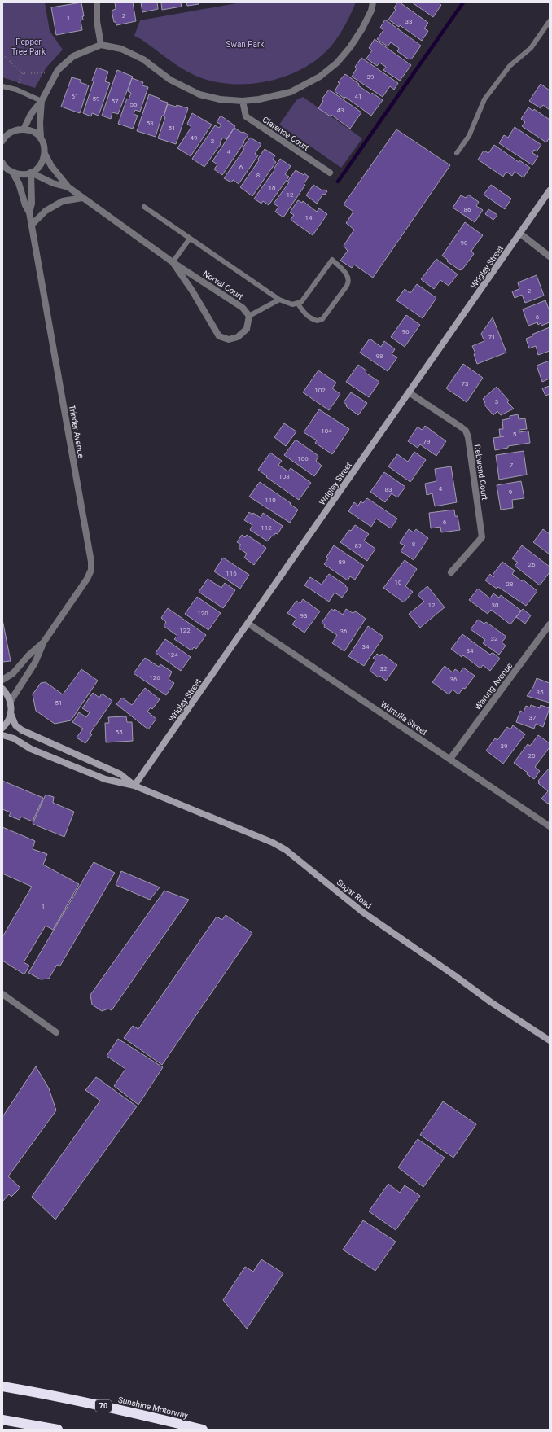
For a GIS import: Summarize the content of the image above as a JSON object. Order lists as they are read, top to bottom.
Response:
{
  "streets": {
    "highway": ["70", "Sunshine Motorway"],
    "main road": ["Wrigley Street", "Sugar Road"],
    "street": [
      "Clarence Court",
      "Norval Court",
      "Trinder Avenue",
      "Debwend Court",
      "Warung Avenue",
      "Wurtulla Street"
    ]
  },
  "crossings": [
    ["Wrigley Street", "Debwend Court"],
    ["Wrigley Street", "Wurtulla Street"],
    ["Wrigley Street", "Sugar Road"],
    ["Norval Court", "Trinder Avenue"],
    ["Warung Avenue", "Wurtulla Street"]
  ],
  "parks": ["Pepper Tree Park", "Swan Park"],
  "house_numbers": [
    "2",
    "1",
    "33",
    "39",
    "61",
    "41",
    "59",
    "57",
    "55",
    "43",
    "53",
    "51",
    "49",
    "2",
    "4",
    "6",
    "8",
    "10",
    "12",
    "86",
    "14",
    "90",
    "2",
    "6",
    "96",
    "71",
    "98",
    "73",
    "102",
    "3",
    "104",
    "5",
    "79",
    "106",
    "7",
    "108",
    "4",
    "83",
    "9",
    "110",
    "6",
    "112",
    "8",
    "87",
    "89",
    "26",
    "116",
    "10",
    "28",
    "12",
    "30",
    "120",
    "93",
    "122",
    "36",
    "32",
    "34",
    "34",
    "124",
    "32",
    "126",
    "36",
    "35",
    "51",
    "37",
    "55",
    "39",
    "20",
    "1"
  ]
}
